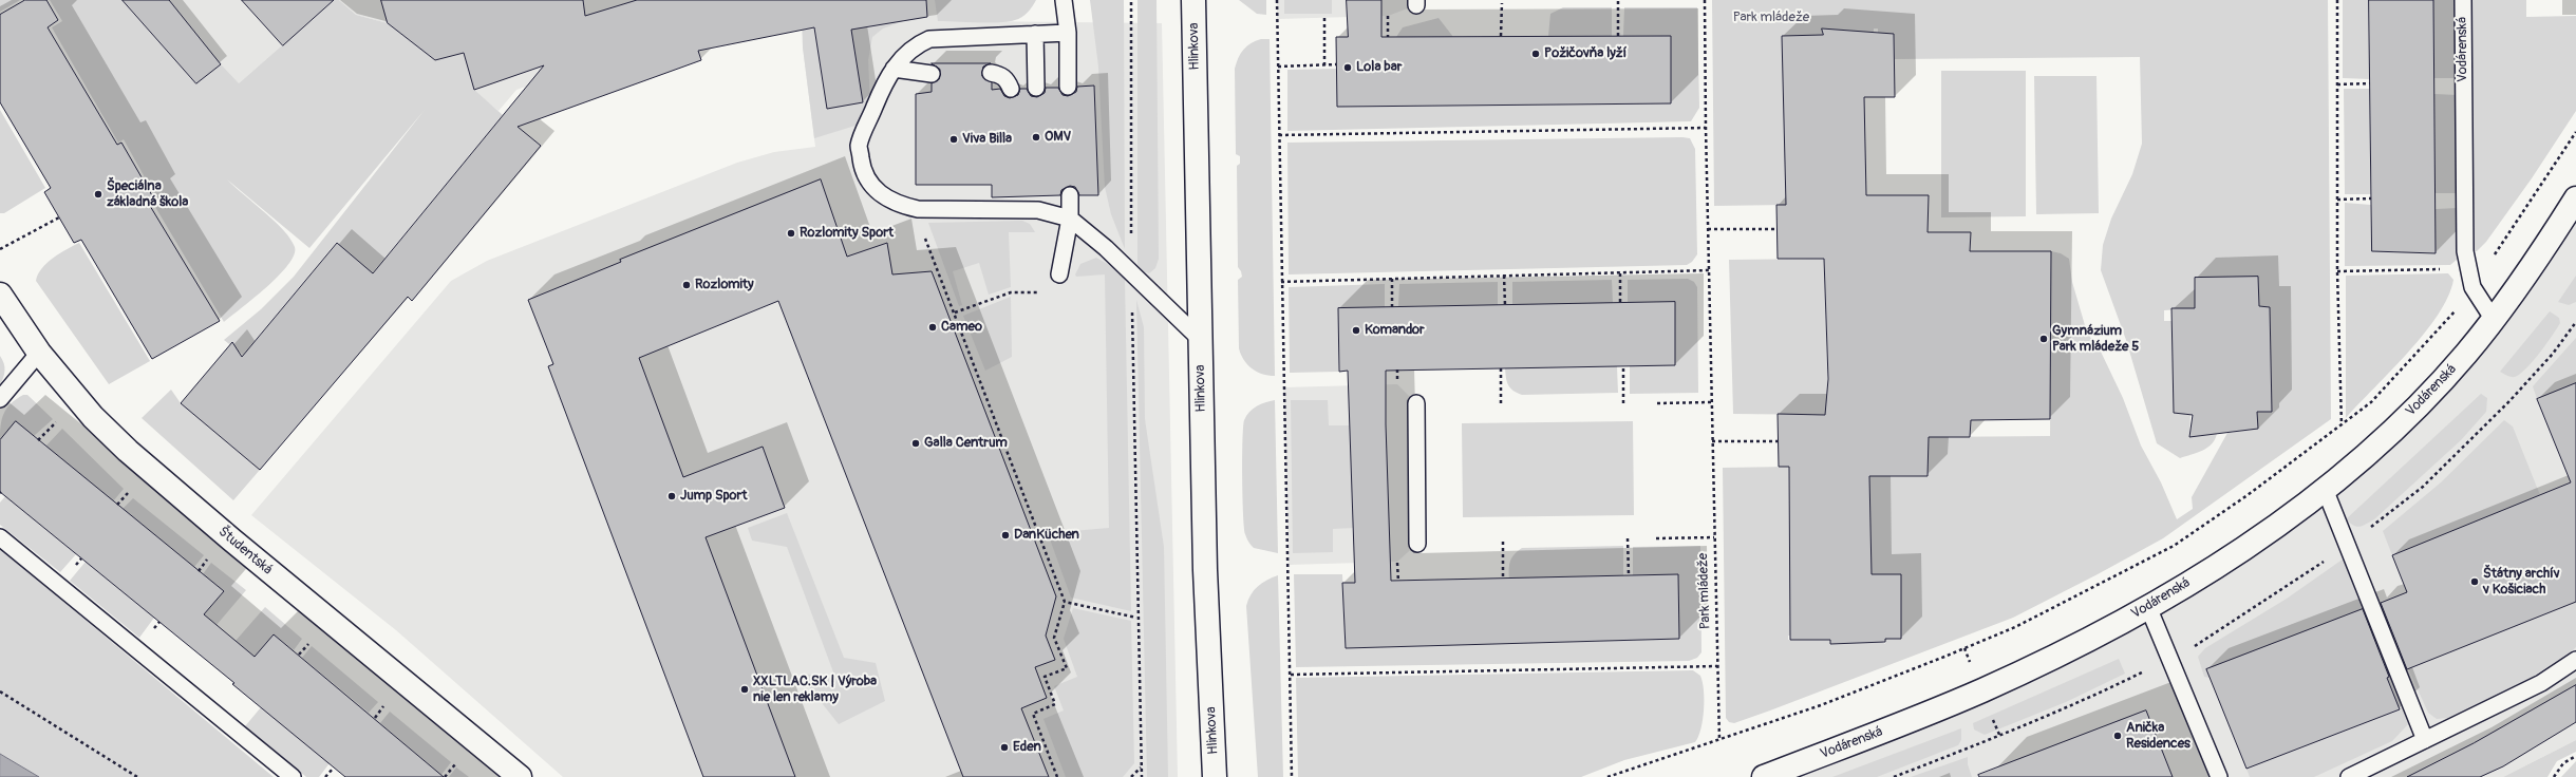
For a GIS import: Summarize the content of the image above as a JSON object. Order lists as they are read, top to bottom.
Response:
{
  "streets": {
    "street": ["Hlinkova", "Vodárenská", "Študentská"],
    "path": ["Park mládeže"]
  },
  "parks": ["Park mládeže"],
  "places": [
    "Požičovňa lyží",
    "Lola bar",
    "OMV",
    "Viva Billa",
    "Špeciálna základná škola",
    "Rozlomity Sport",
    "Rozlomity",
    "Cameo",
    "Komandor",
    "Gymnázium Park mládeže 5",
    "Galla Centrum",
    "Jump Sport",
    "DanKüchen",
    "Štátny archív v Košiciach",
    "XXLTLAC.SK | Výroba nie len reklamy",
    "Anička Residences",
    "Eden"
  ]
}
